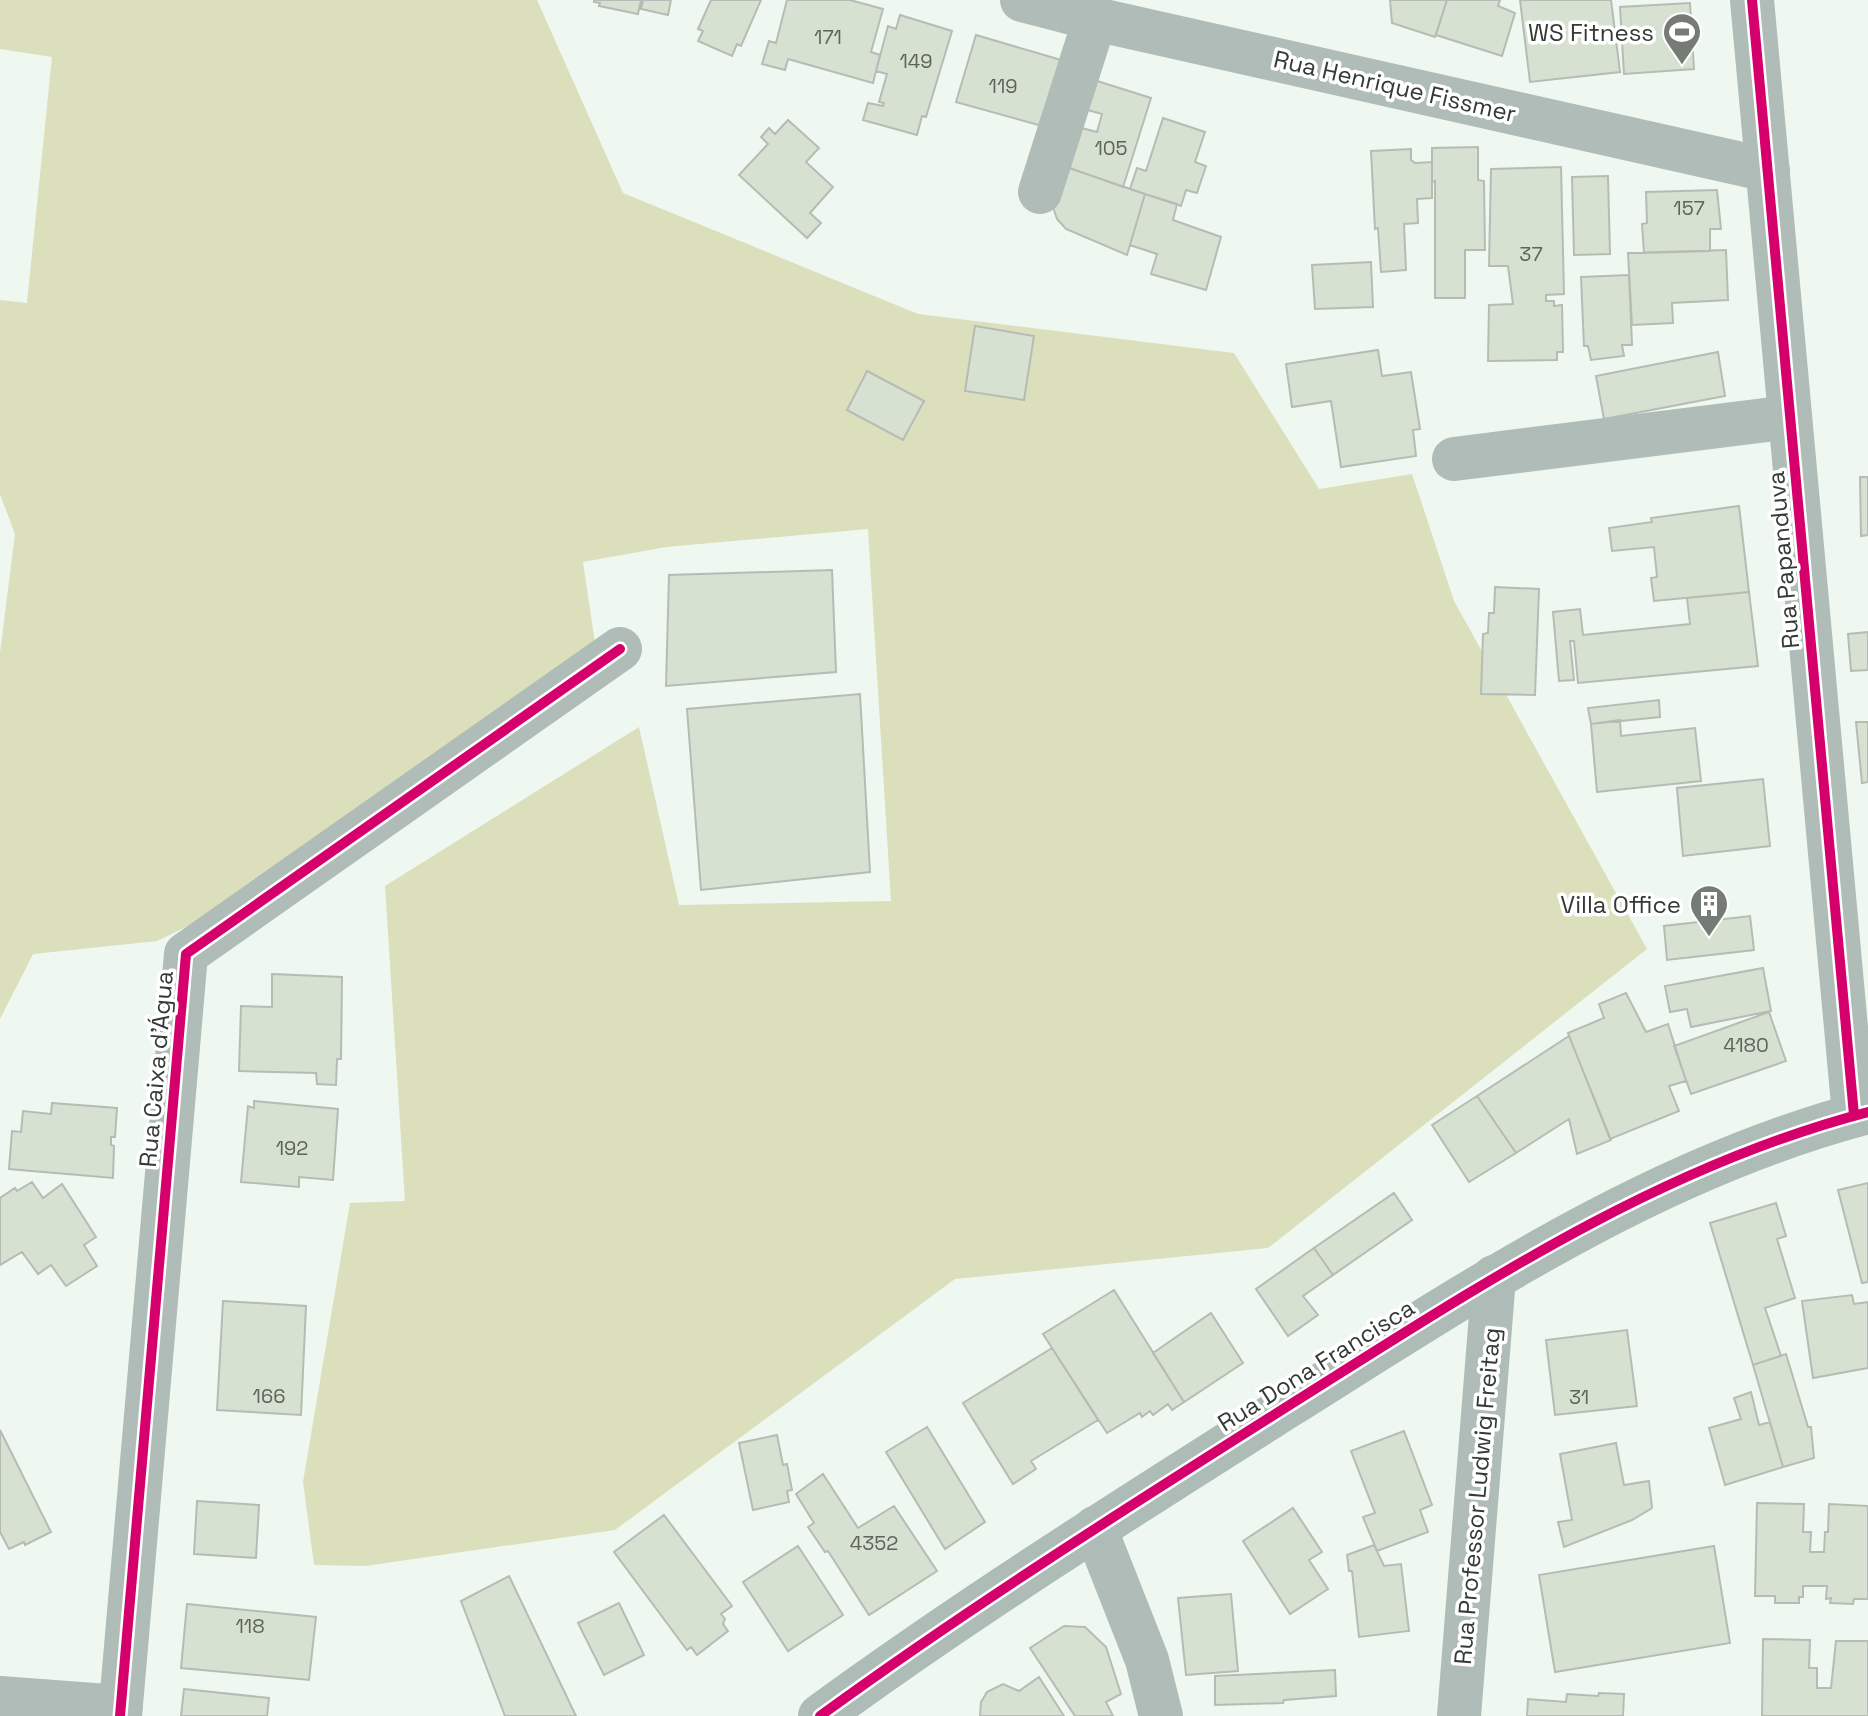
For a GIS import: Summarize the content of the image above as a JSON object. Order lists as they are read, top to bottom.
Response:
{
  "streets": {
    "main road": ["Rua Dona Francisca"],
    "street": [
      "Rua Henrique Fissmer",
      "Rua Papanduva",
      "Rua Caixa d'Água",
      "Rua Professor Ludwig Freitag"
    ]
  },
  "crossings": [
    ["Rua Henrique Fissmer", "Rua Papanduva"],
    ["Rua Papanduva", "Rua Dona Francisca"],
    ["Rua Dona Francisca", "Rua Professor Ludwig Freitag"]
  ],
  "places": {
    "sports": ["WS Fitness"],
    "building": ["Villa Office"]
  },
  "house_numbers": [
    "171",
    "149",
    "119",
    "105",
    "157",
    "37",
    "4180",
    "192",
    "166",
    "31",
    "4352",
    "118"
  ]
}
